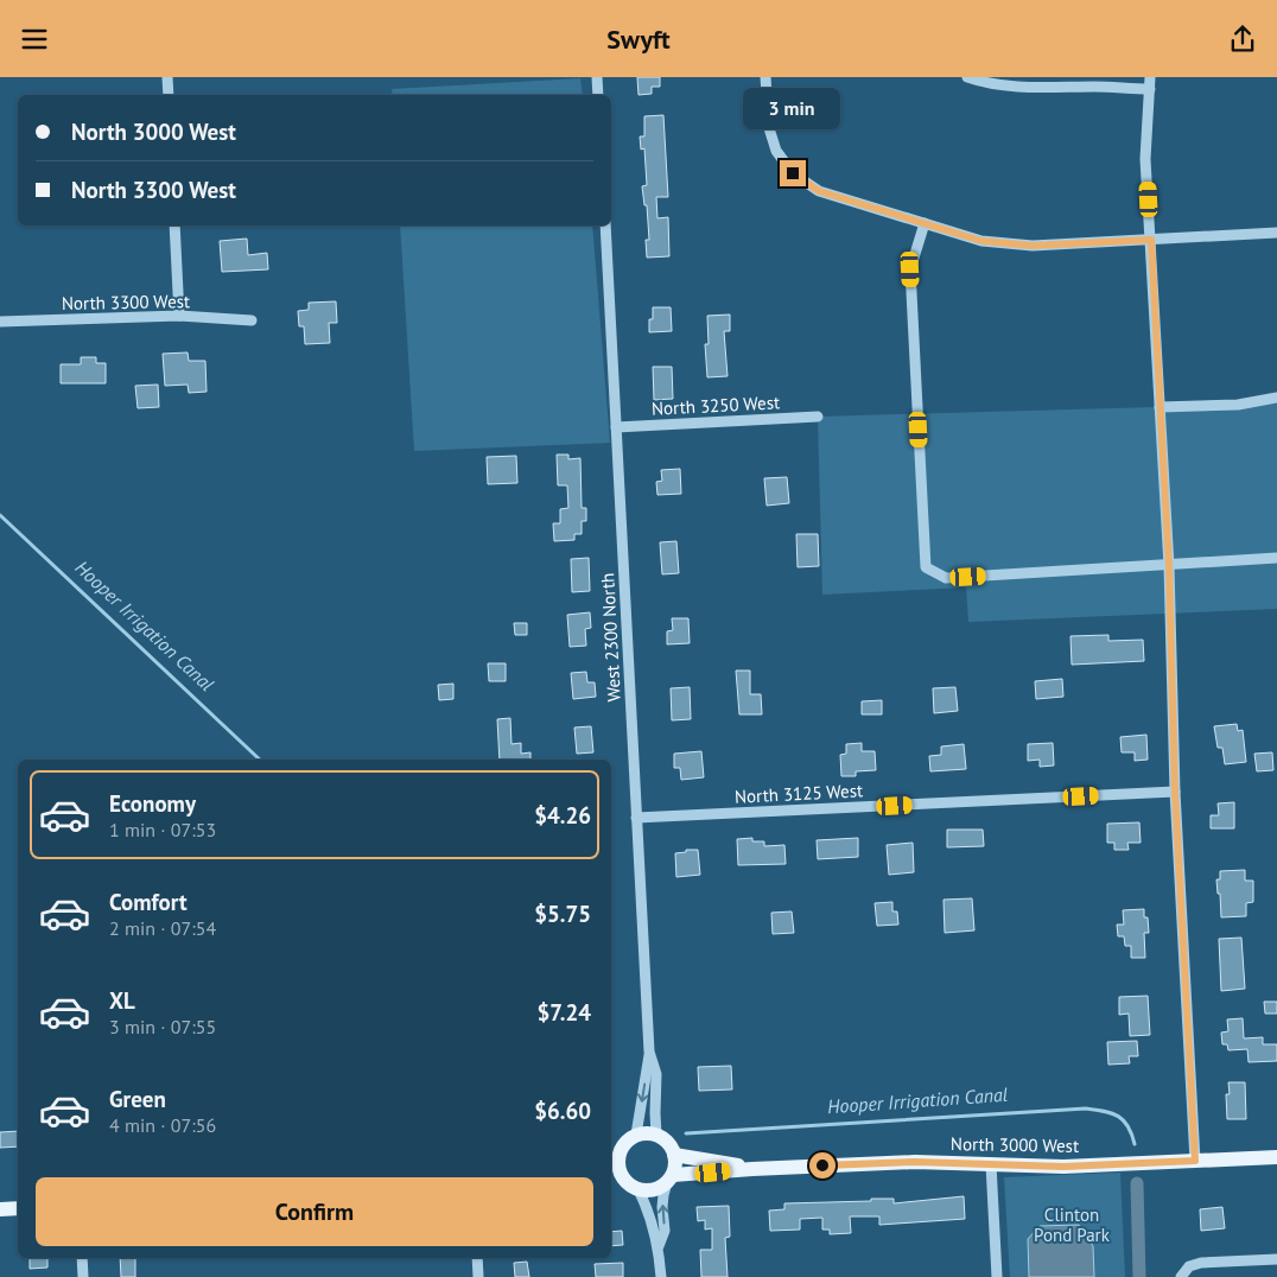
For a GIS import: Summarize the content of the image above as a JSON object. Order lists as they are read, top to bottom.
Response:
{
  "streets": {
    "main road": ["North 3000 West"],
    "street": [
      "North 3300 West",
      "North 3250 West",
      "West 2300 North",
      "North 3125 West"
    ]
  },
  "crossings": [
    ["North 3250 West", "West 2300 North"],
    ["West 2300 North", "North 3125 West"],
    ["West 2300 North", "North 3000 West"]
  ],
  "water": ["Hooper Irrigation Canal"],
  "parks": ["Clinton Pond Park"],
  "page": {
    "header": "Swyft",
    "bubble": "3 min",
    "banner": ["North 3000 West", "North 3300 West"],
    "list": [
      {
        "name": "Economy",
        "note": "1 min · 07:53",
        "value": "$4.26"
      },
      {
        "name": "Comfort",
        "note": "2 min · 07:54",
        "value": "$5.75"
      },
      {
        "name": "XL",
        "note": "3 min · 07:55",
        "value": "$7.24"
      },
      {
        "name": "Green",
        "note": "4 min · 07:56",
        "value": "$6.60"
      }
    ],
    "buttons": "Confirm"
  }
}
